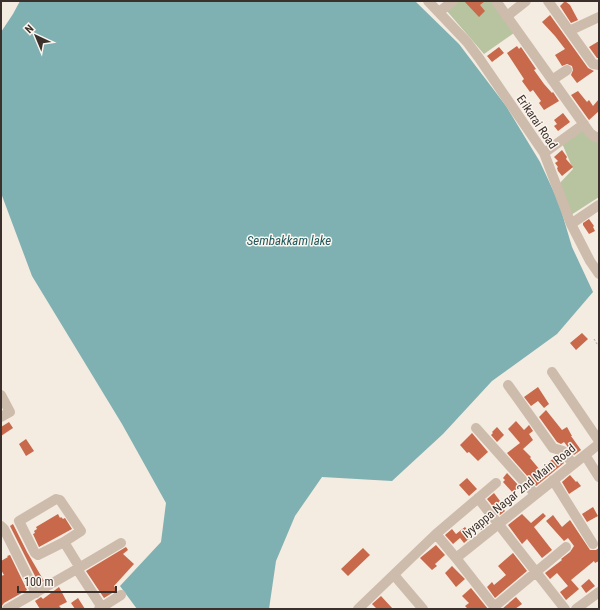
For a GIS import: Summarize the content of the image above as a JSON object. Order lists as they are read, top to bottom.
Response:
{
  "streets": {
    "street": ["Erikarai Road", "Iyyappa Nagar 2nd Main Road"]
  },
  "water": ["Sembakkam lake"],
  "scale_bar": "100 m",
  "north": "top left"
}
